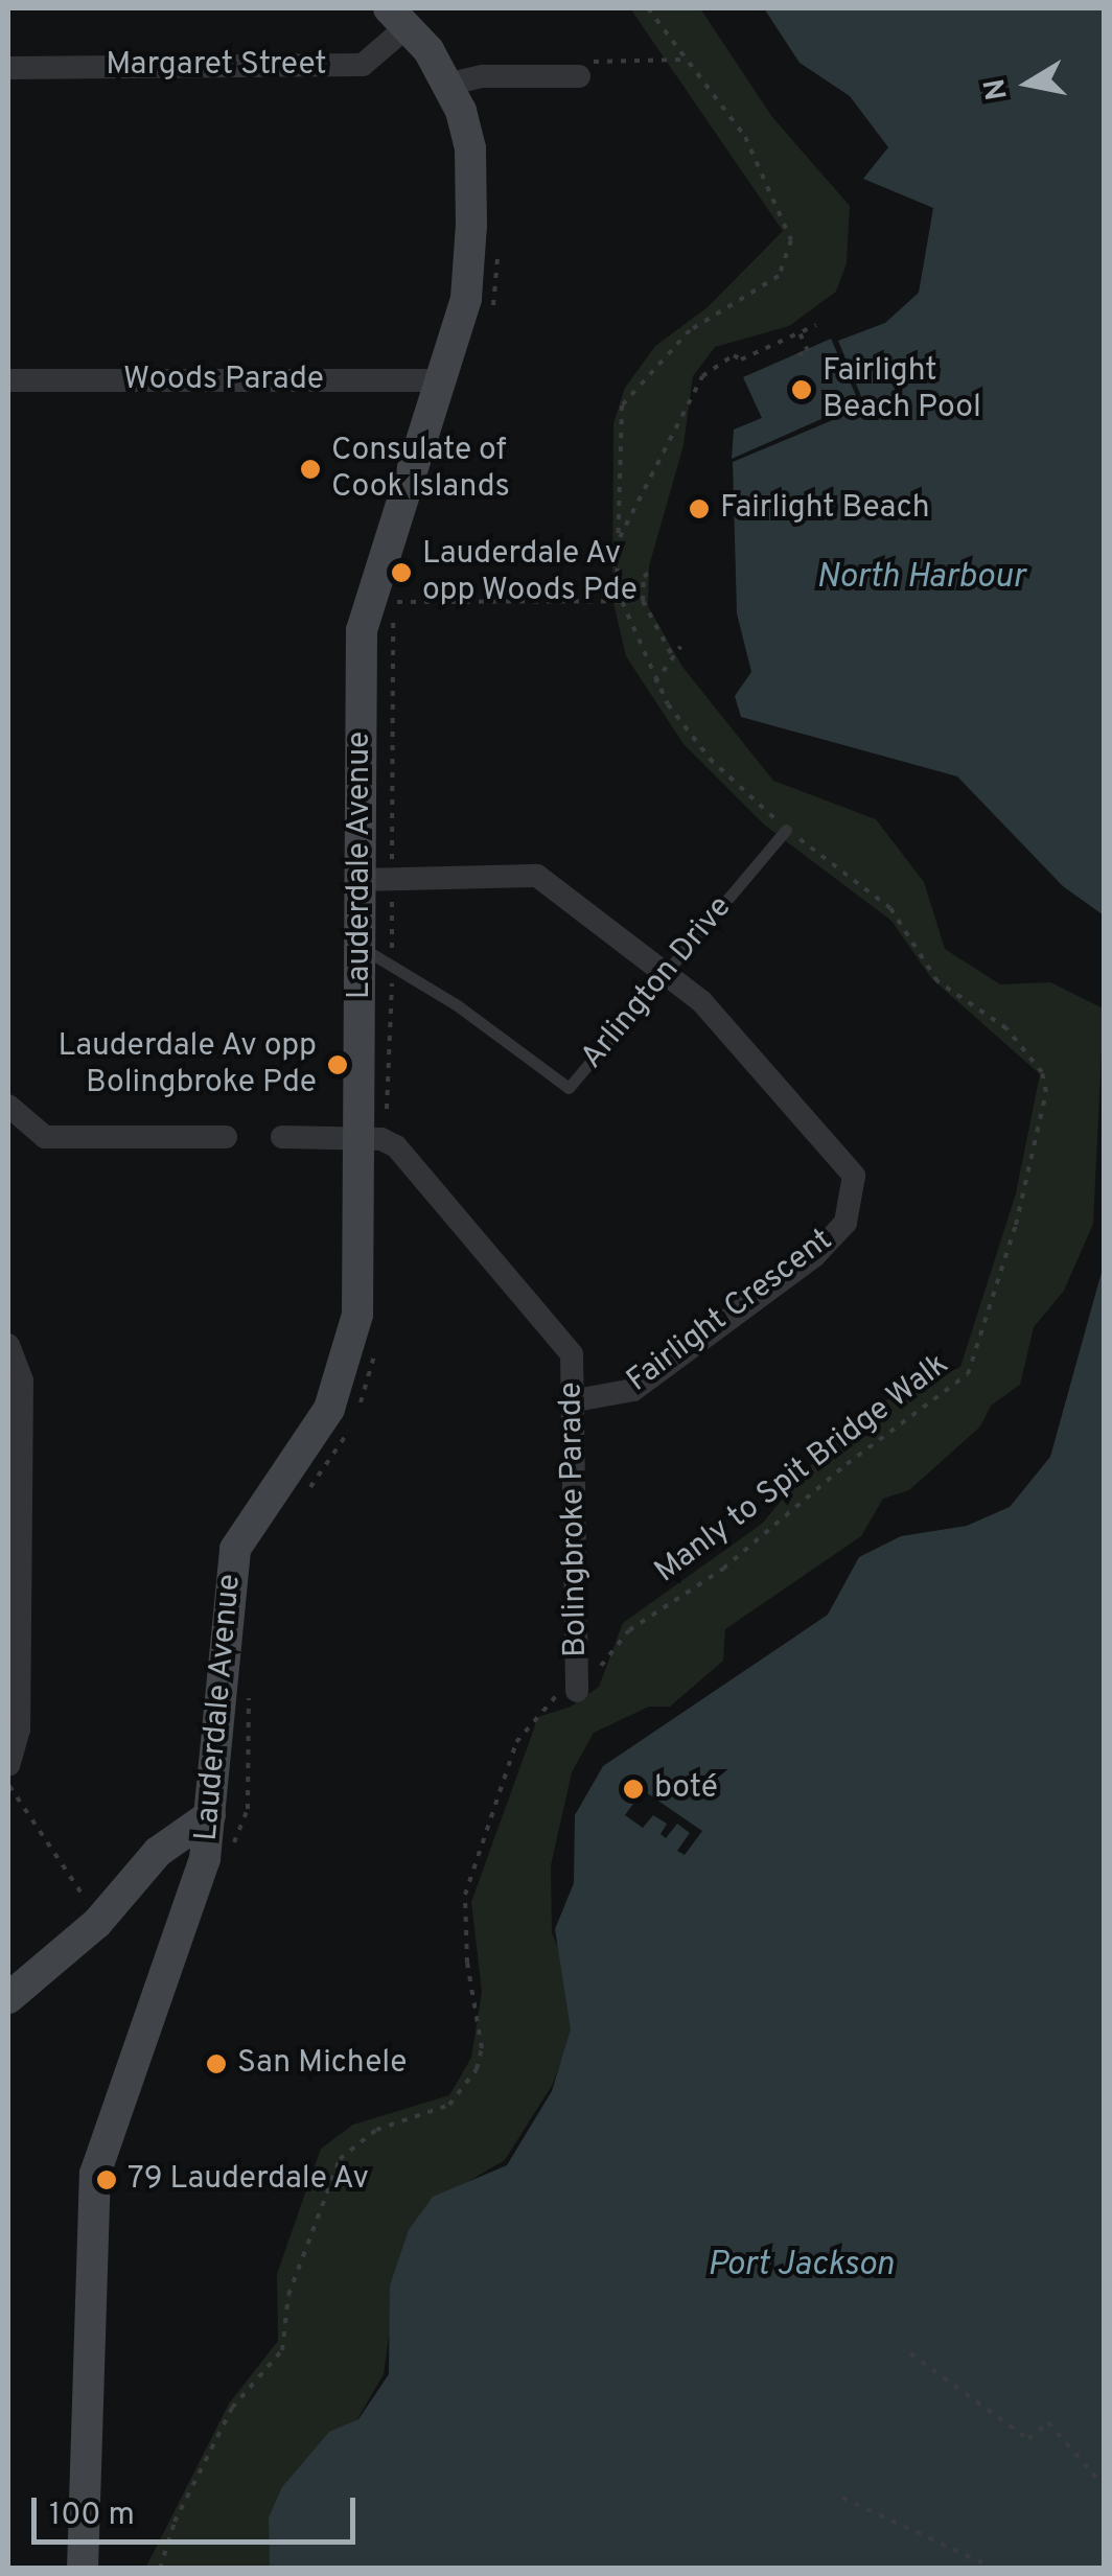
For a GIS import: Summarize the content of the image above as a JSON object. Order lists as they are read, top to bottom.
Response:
{
  "streets": {
    "main road": ["Lauderdale Avenue"],
    "street": [
      "Margaret Street",
      "Woods Parade",
      "Fairlight Crescent",
      "Bolingbroke Parade"
    ],
    "lane": ["Arlington Drive"],
    "path": ["Manly to Spit Bridge Walk"]
  },
  "crossings": [
    ["Margaret Street", "Lauderdale Avenue"],
    ["Woods Parade", "Lauderdale Avenue"],
    ["Lauderdale Avenue", "Arlington Drive"],
    ["Lauderdale Avenue", "Fairlight Crescent"],
    ["Lauderdale Avenue", "Bolingbroke Parade"],
    ["Arlington Drive", "Fairlight Crescent"],
    ["Arlington Drive", "Manly to Spit Bridge Walk"],
    ["Fairlight Crescent", "Bolingbroke Parade"],
    ["Manly to Spit Bridge Walk", "Bolingbroke Parade"]
  ],
  "water": ["North Harbour", "Port Jackson"],
  "places": [
    "Fairlight Beach Pool",
    "Consulate of Cook Islands",
    "Fairlight Beach",
    "Lauderdale Av opp Woods Pde",
    "Lauderdale Av opp Bolingbroke Pde",
    "boté",
    "San Michele",
    "79 Lauderdale Av"
  ],
  "scale_bar": "100 m",
  "north": "left"
}
